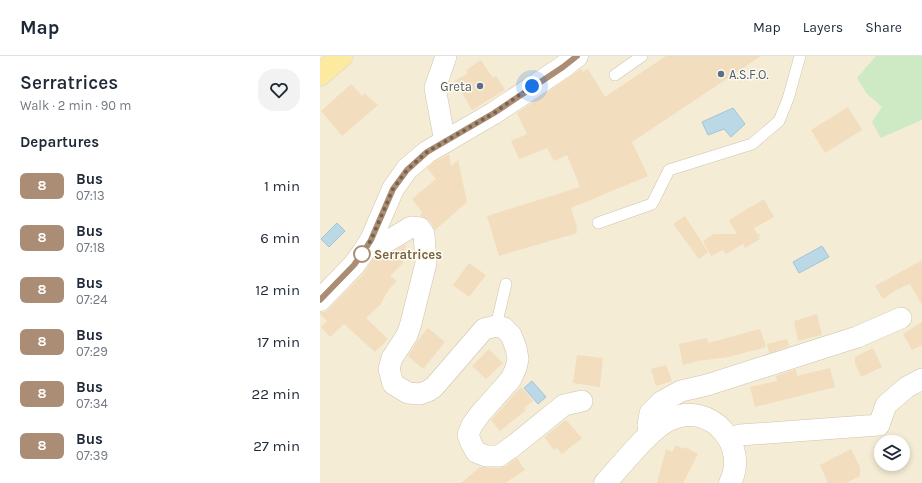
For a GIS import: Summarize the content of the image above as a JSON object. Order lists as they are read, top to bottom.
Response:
{
  "places": ["A.S.F.O.", "Greta", "Serratrices"],
  "lines": ["bus line 8"],
  "page": {
    "header": "Map",
    "nav": ["Map", "Layers", "Share"],
    "heading": [
      ["Serratrices", "Walk · 2 min · 90 m"],
      "Departures"
    ],
    "list": [
      {
        "mark": "8",
        "name": "Bus",
        "note": "07:13",
        "value": "1 min"
      },
      {
        "mark": "8",
        "name": "Bus",
        "note": "07:18",
        "value": "6 min"
      },
      {
        "mark": "8",
        "name": "Bus",
        "note": "07:24",
        "value": "12 min"
      },
      {
        "mark": "8",
        "name": "Bus",
        "note": "07:29",
        "value": "17 min"
      },
      {
        "mark": "8",
        "name": "Bus",
        "note": "07:34",
        "value": "22 min"
      },
      {
        "mark": "8",
        "name": "Bus",
        "note": "07:39",
        "value": "27 min"
      }
    ]
  }
}
